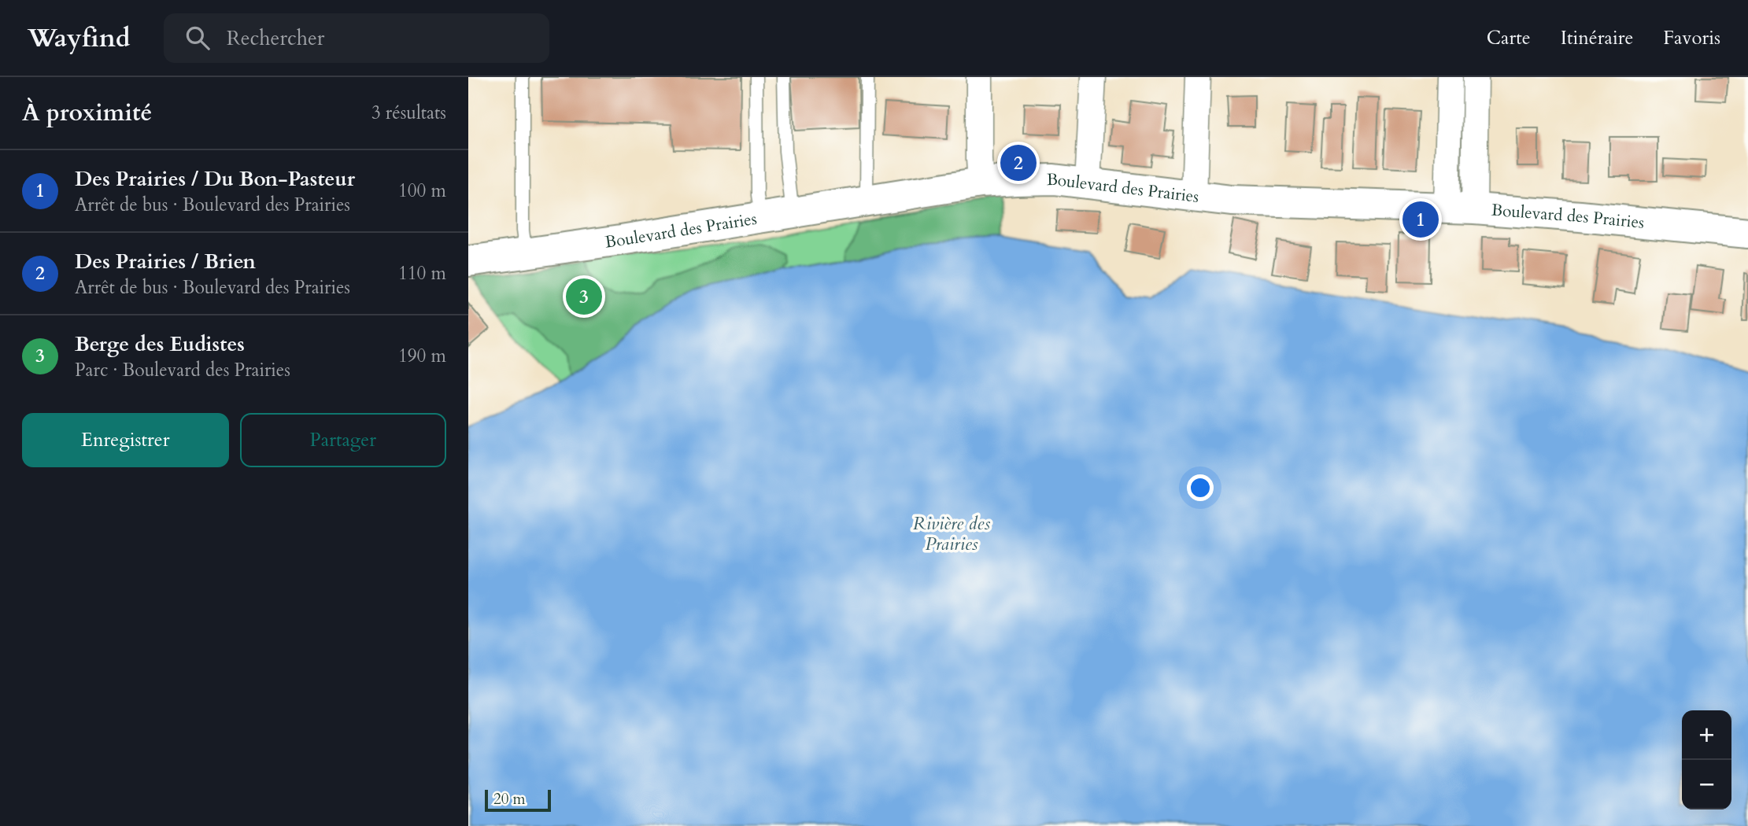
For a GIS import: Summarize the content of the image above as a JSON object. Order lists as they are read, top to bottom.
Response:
{
  "streets": {
    "street": ["Boulevard des Prairies"]
  },
  "water": ["Rivière des Prairies"],
  "scale_bar": "20 m",
  "page": {
    "header": "Wayfind",
    "search": "Rechercher",
    "nav": ["Carte", "Itinéraire", "Favoris"],
    "heading": ["À proximité", "3 résultats"],
    "pins": ["2", "1", "3"],
    "list": [
      {
        "mark": "1",
        "name": "Des Prairies / Du Bon-Pasteur",
        "note": "Arrêt de bus · Boulevard des Prairies",
        "value": "100 m"
      },
      {
        "mark": "2",
        "name": "Des Prairies / Brien",
        "note": "Arrêt de bus · Boulevard des Prairies",
        "value": "110 m"
      },
      {
        "mark": "3",
        "name": "Berge des Eudistes",
        "note": "Parc · Boulevard des Prairies",
        "value": "190 m"
      }
    ],
    "buttons": ["Enregistrer", "Partager"],
    "map_buttons": ["+", "−"],
    "scale": "20 m"
  }
}
